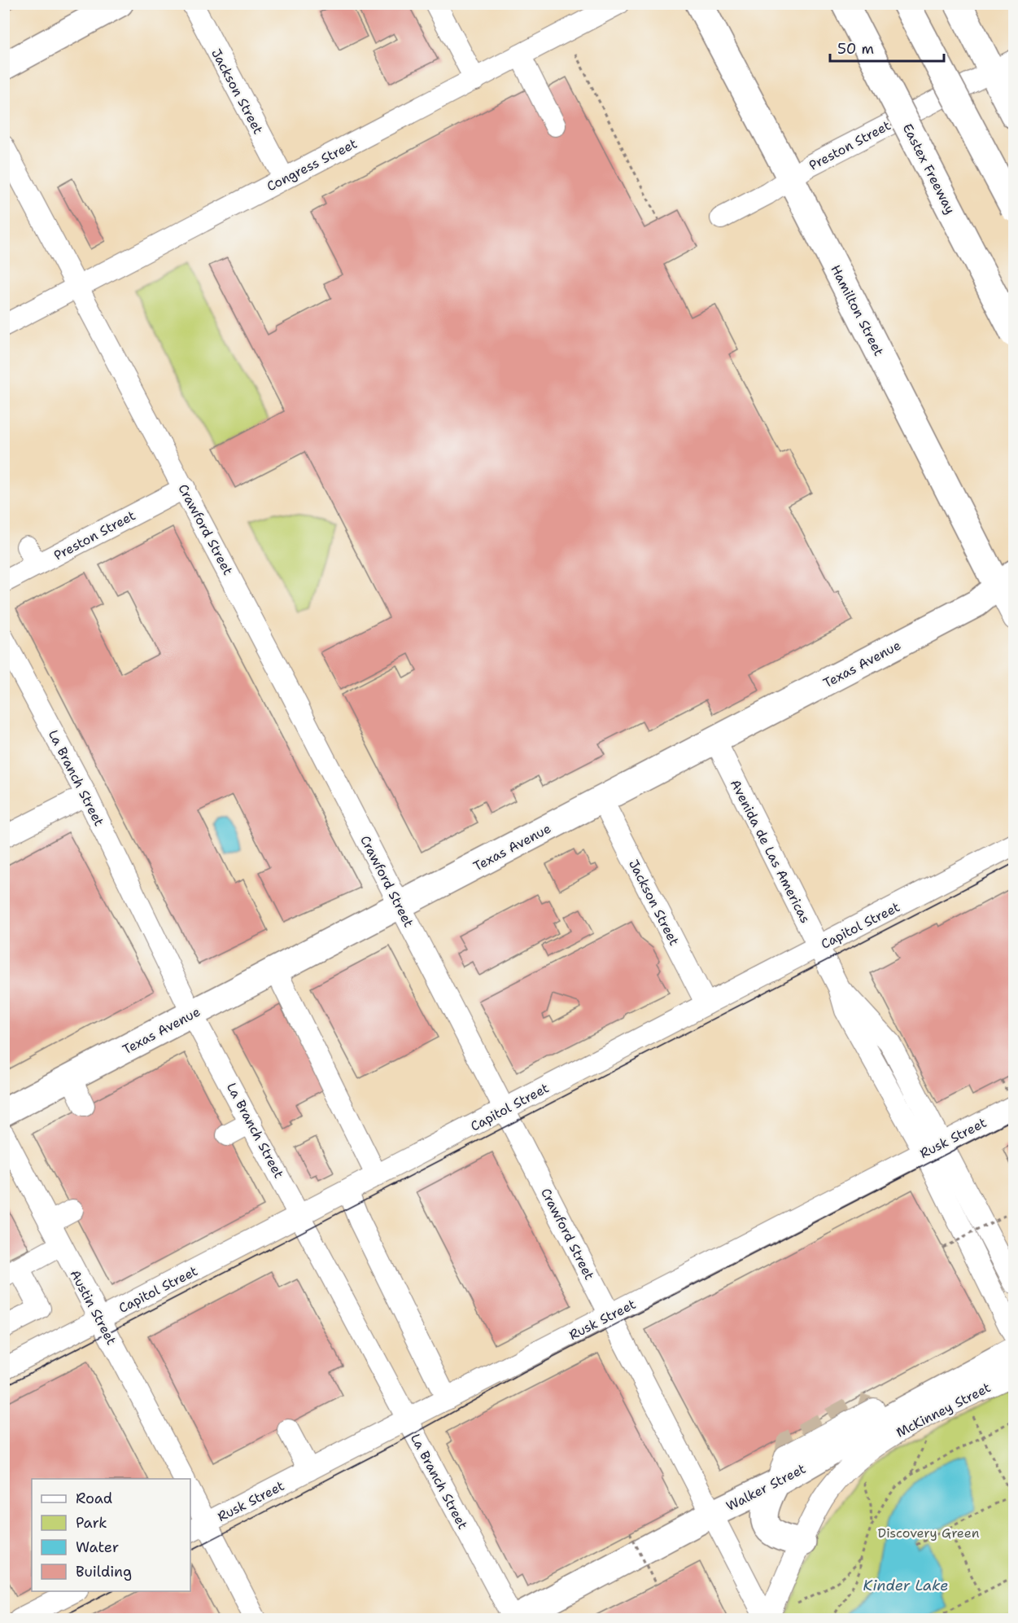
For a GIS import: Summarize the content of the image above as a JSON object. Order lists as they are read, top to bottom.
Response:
{
  "streets": {
    "main road": [
      "Eastex Freeway",
      "Hamilton Street",
      "Texas Avenue",
      "Walker Street"
    ],
    "street": [
      "Jackson Street",
      "Preston Street",
      "Congress Street",
      "Crawford Street",
      "La Branch Street",
      "Avenida de Las Americas",
      "Capitol Street",
      "Rusk Street",
      "Austin Street",
      "McKinney Street"
    ]
  },
  "crossings": [
    ["Jackson Street", "Congress Street"],
    ["Jackson Street", "Texas Avenue"],
    ["Jackson Street", "Capitol Street"],
    ["Preston Street", "Hamilton Street"],
    ["Preston Street", "Crawford Street"],
    ["Congress Street", "Crawford Street"],
    ["Hamilton Street", "Texas Avenue"],
    ["Crawford Street", "Texas Avenue"],
    ["Crawford Street", "Capitol Street"],
    ["Crawford Street", "Rusk Street"],
    ["Crawford Street", "McKinney Street"],
    ["Crawford Street", "Walker Street"],
    ["Texas Avenue", "La Branch Street"],
    ["Texas Avenue", "Avenida de Las Americas"],
    ["La Branch Street", "Capitol Street"],
    ["La Branch Street", "Rusk Street"],
    ["La Branch Street", "Walker Street"],
    ["Avenida de Las Americas", "Capitol Street"],
    ["Avenida de Las Americas", "Rusk Street"],
    ["Capitol Street", "Austin Street"],
    ["McKinney Street", "Walker Street"]
  ],
  "water": ["Kinder Lake"],
  "parks": ["Discovery Green"],
  "legend": [
    "Road",
    "Park",
    "Water",
    "Building"
  ],
  "scale_bar": "50 m"
}
